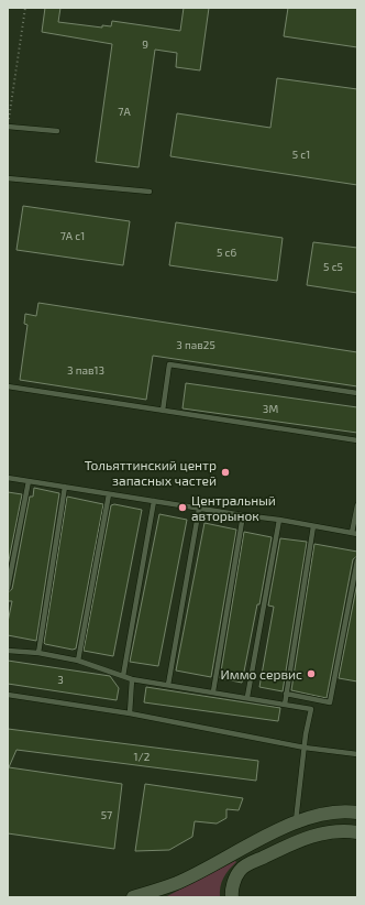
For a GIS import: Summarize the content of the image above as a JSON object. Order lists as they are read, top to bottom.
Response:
{
  "places": ["Тольяттинский центр запасных частей", "Центральный авторынок", "Иммо сервис"],
  "house_numbers": [
    "9",
    "7А",
    "5 с1",
    "7А с1",
    "5 с6",
    "5 с5",
    "3 пав25",
    "3 пав13",
    "3М",
    "3",
    "1/2",
    "57"
  ]
}
